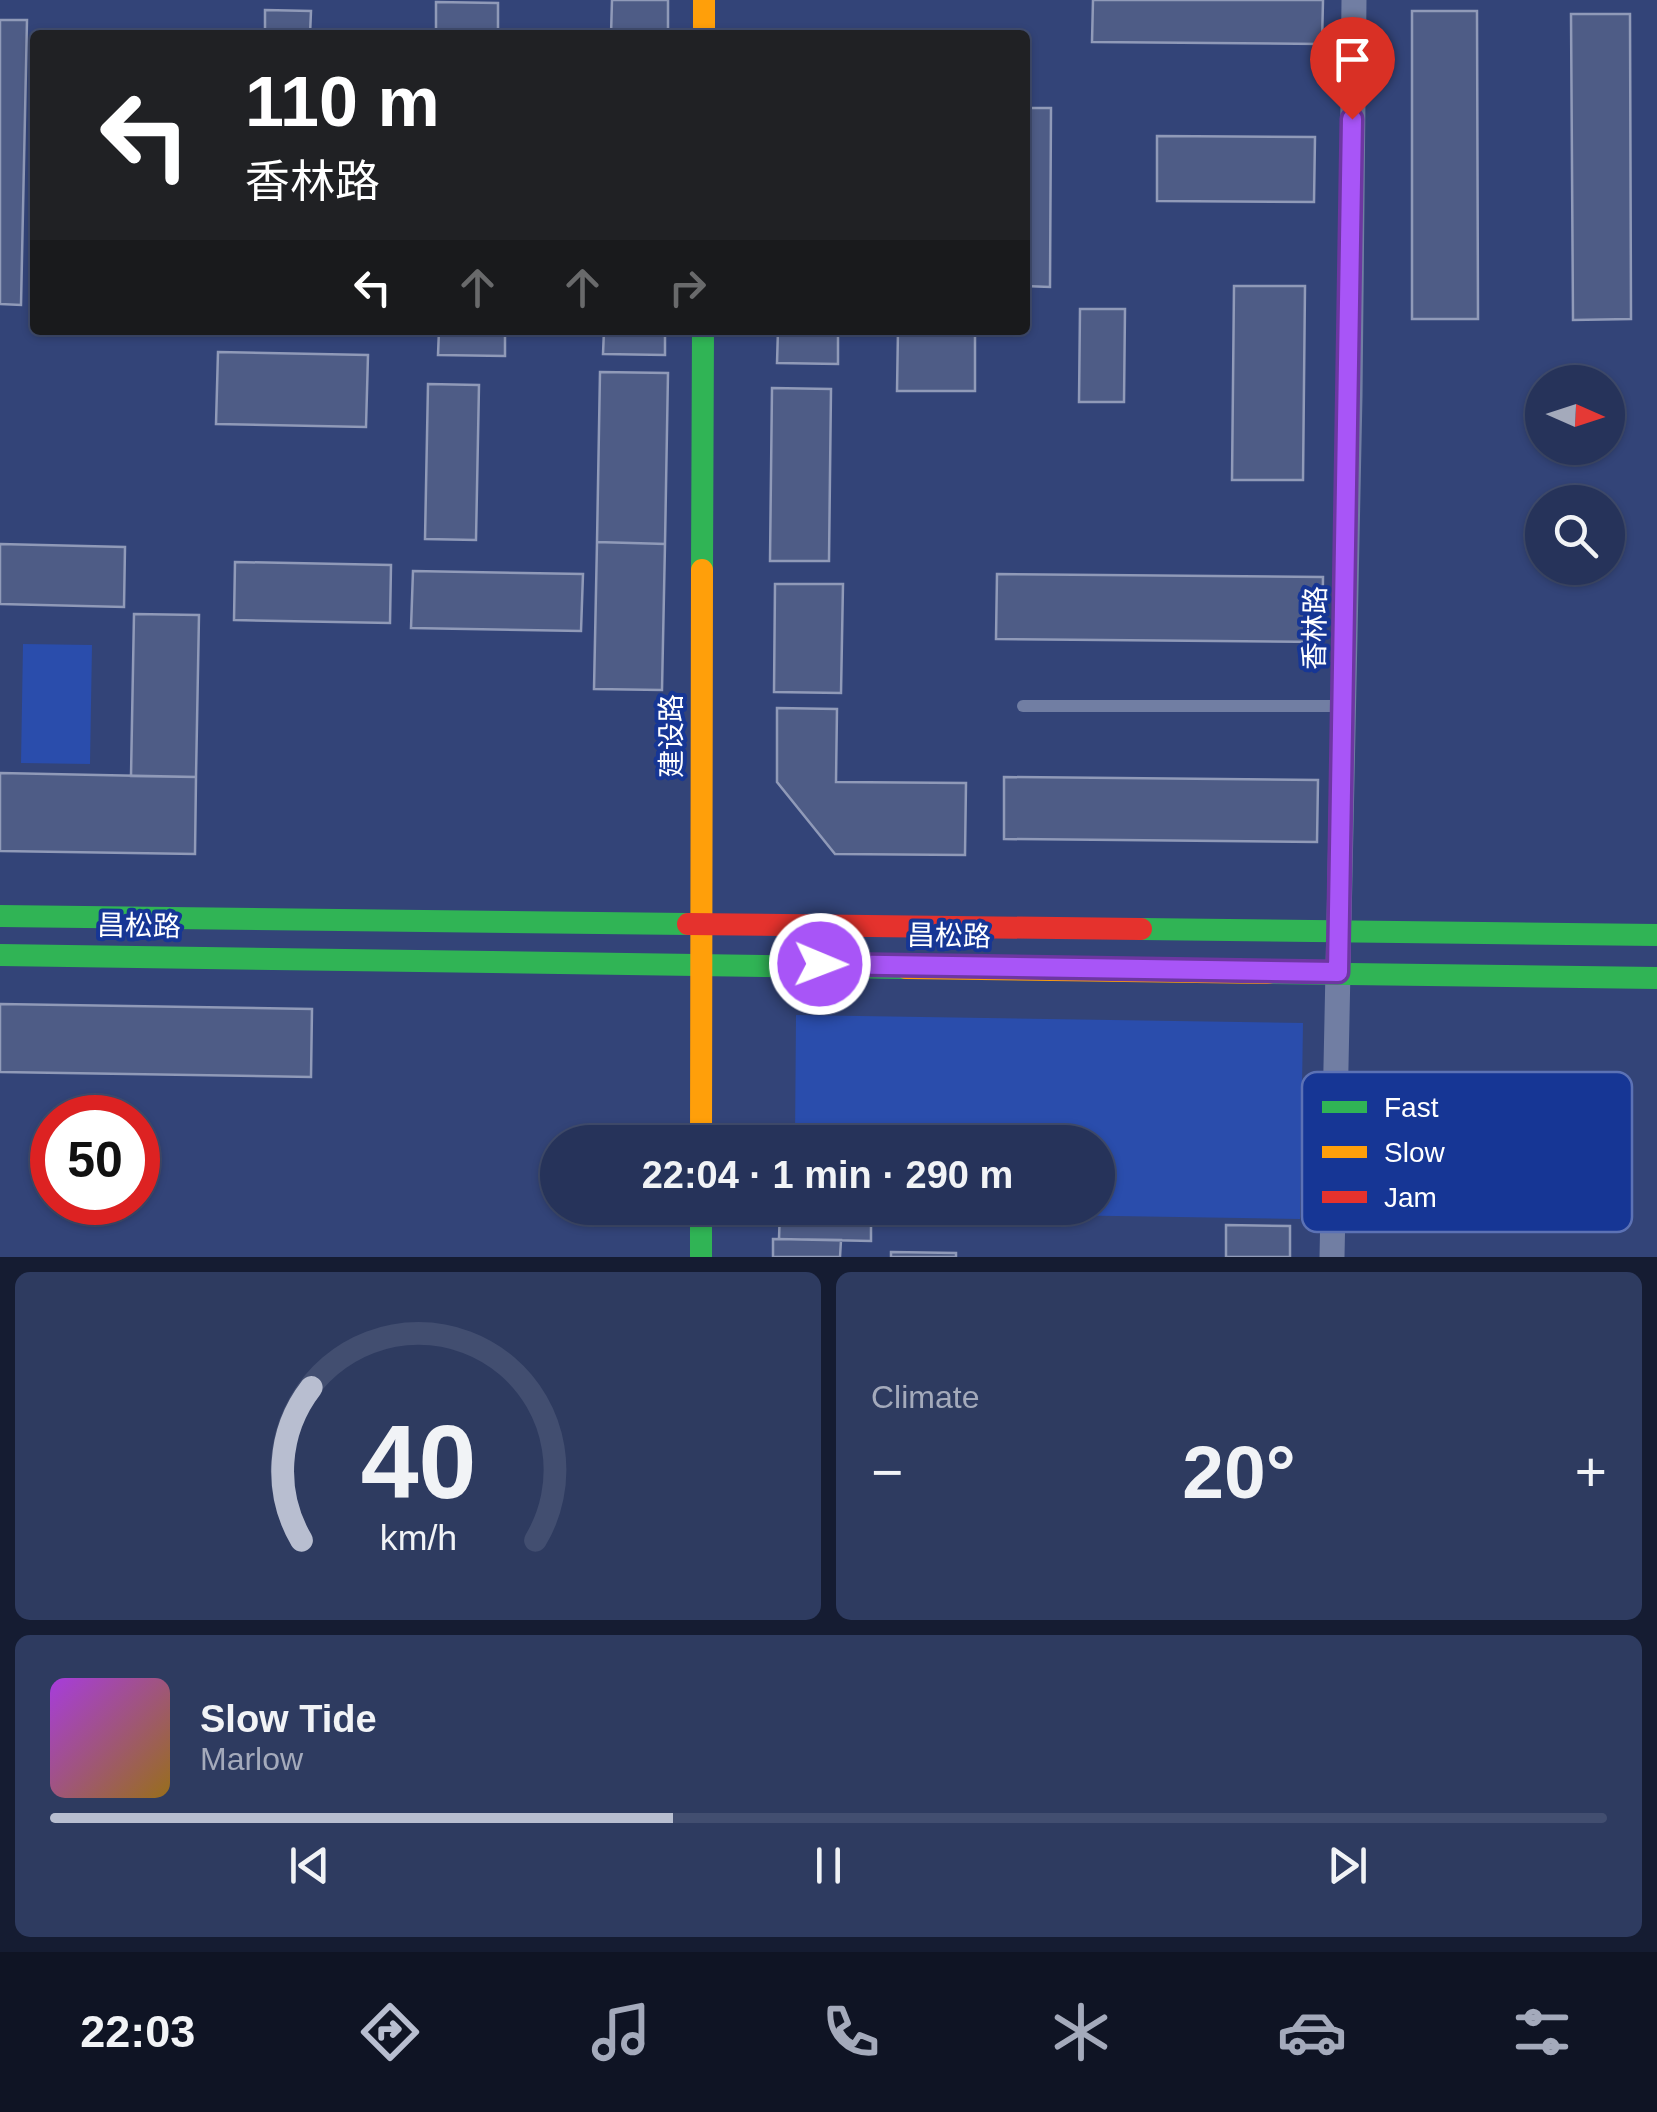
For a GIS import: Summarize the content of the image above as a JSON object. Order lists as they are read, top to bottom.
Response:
{
  "streets": {
    "main road": ["建设路", "昌松路"],
    "street": ["香林路"]
  },
  "crossings": [
    ["香林路", "昌松路"],
    ["建设路", "昌松路"]
  ],
  "legend": ["Fast", "Slow", "Jam"],
  "north": "right",
  "page": {
    "turn": ["110 m", "香林路"],
    "limit": "50",
    "trip": "22:04 · 1 min · 290 m",
    "tile": "Climate",
    "heat": ["−", "20°", "+"],
    "song": ["Slow Tide", "Marlow"],
    "tabs": "22:03",
    "gauge": ["40", "km/h"]
  }
}
